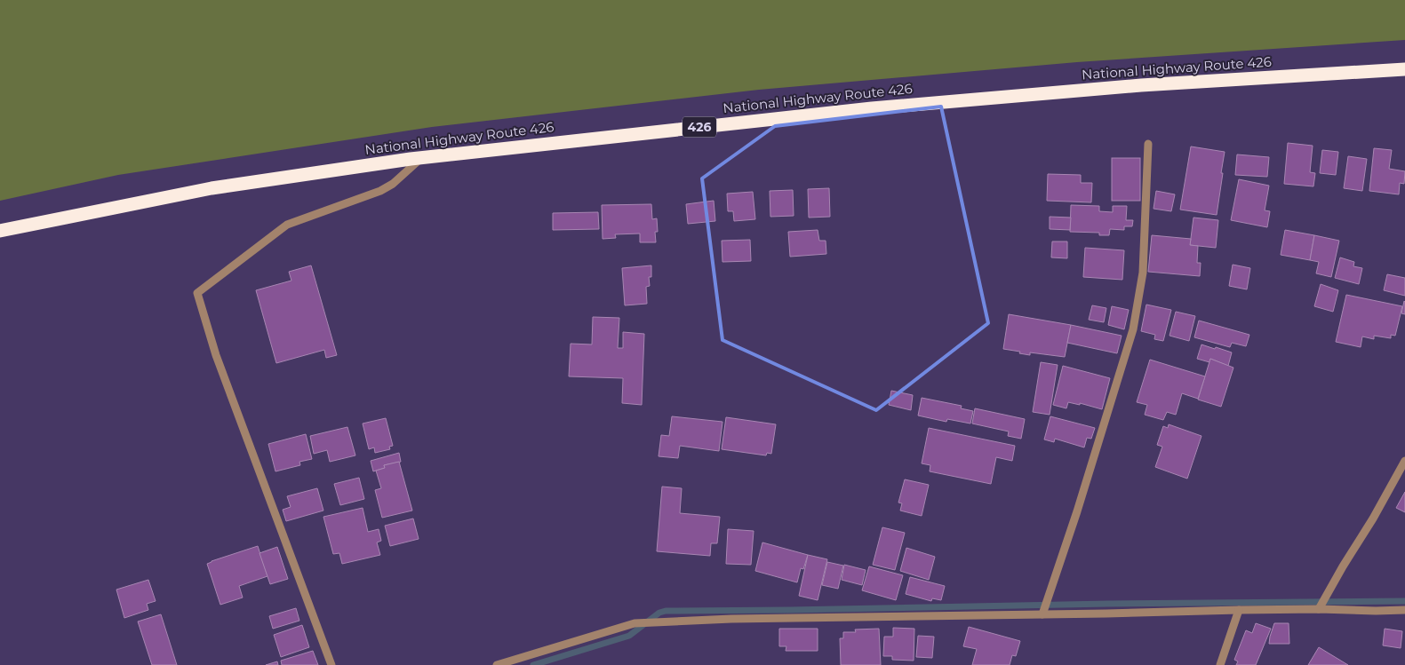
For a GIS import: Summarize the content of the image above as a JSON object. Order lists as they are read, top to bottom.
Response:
{
  "streets": {
    "highway": ["National Highway Route 426", "426"]
  }
}
